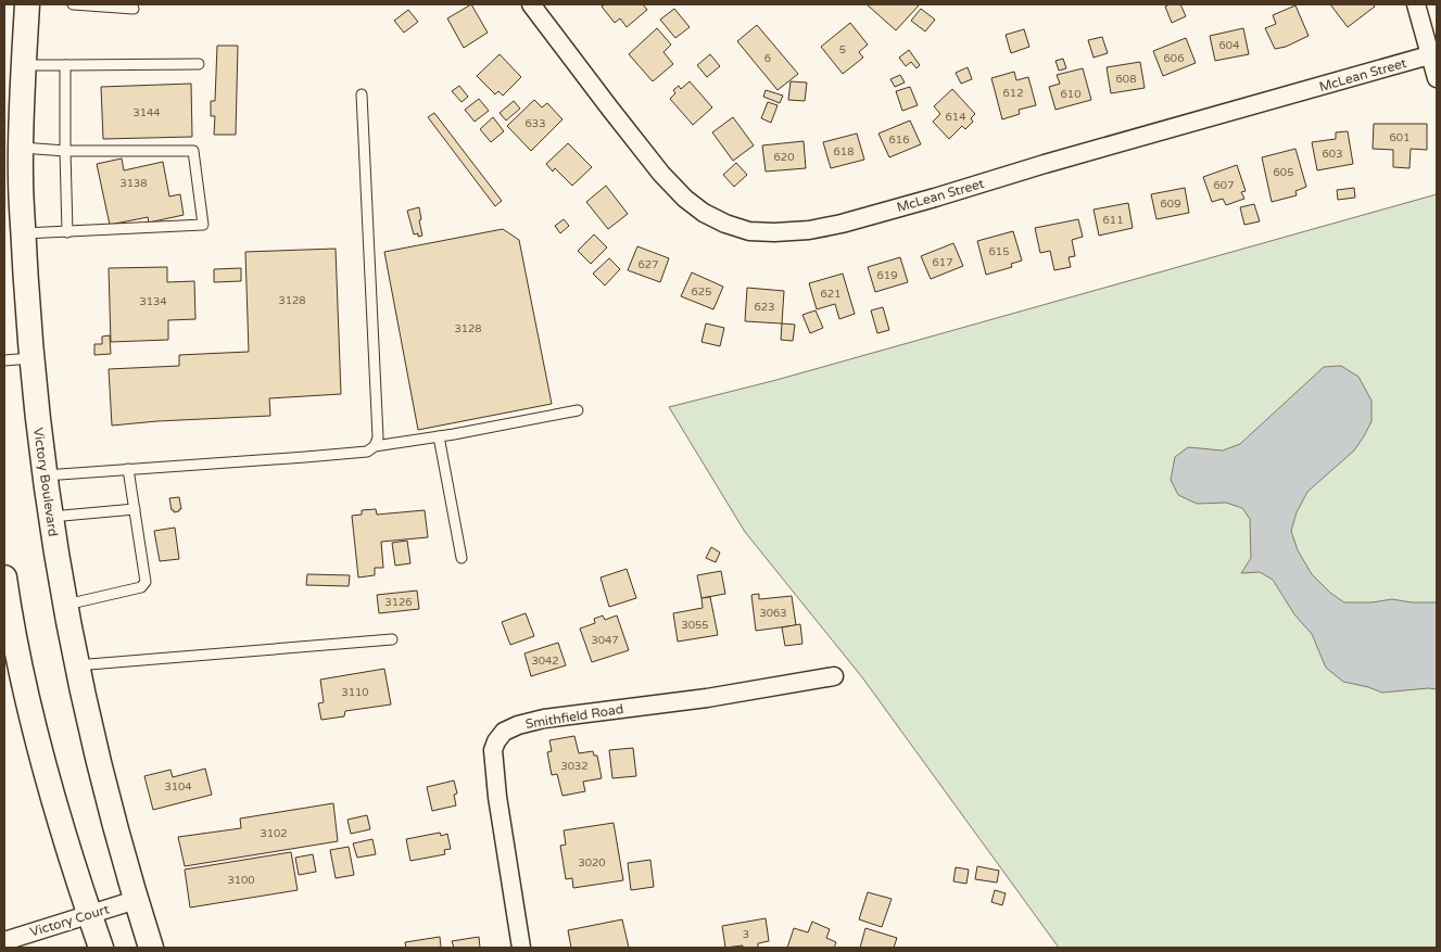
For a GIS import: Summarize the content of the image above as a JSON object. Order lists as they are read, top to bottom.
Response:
{
  "streets": {
    "main road": ["Victory Boulevard"],
    "street": ["McLean Street", "Smithfield Road", "Victory Court"]
  },
  "crossings": [
    ["Victory Boulevard", "Victory Court"]
  ],
  "house_numbers": [
    "604",
    "5",
    "6",
    "606",
    "608",
    "612",
    "610",
    "3144",
    "614",
    "633",
    "601",
    "616",
    "618",
    "603",
    "620",
    "605",
    "3138",
    "607",
    "609",
    "611",
    "615",
    "617",
    "627",
    "619",
    "625",
    "621",
    "3128",
    "3134",
    "623",
    "3128",
    "3126",
    "3063",
    "3055",
    "3047",
    "3042",
    "3110",
    "3032",
    "3104",
    "3102",
    "3020",
    "3100",
    "3"
  ]
}
